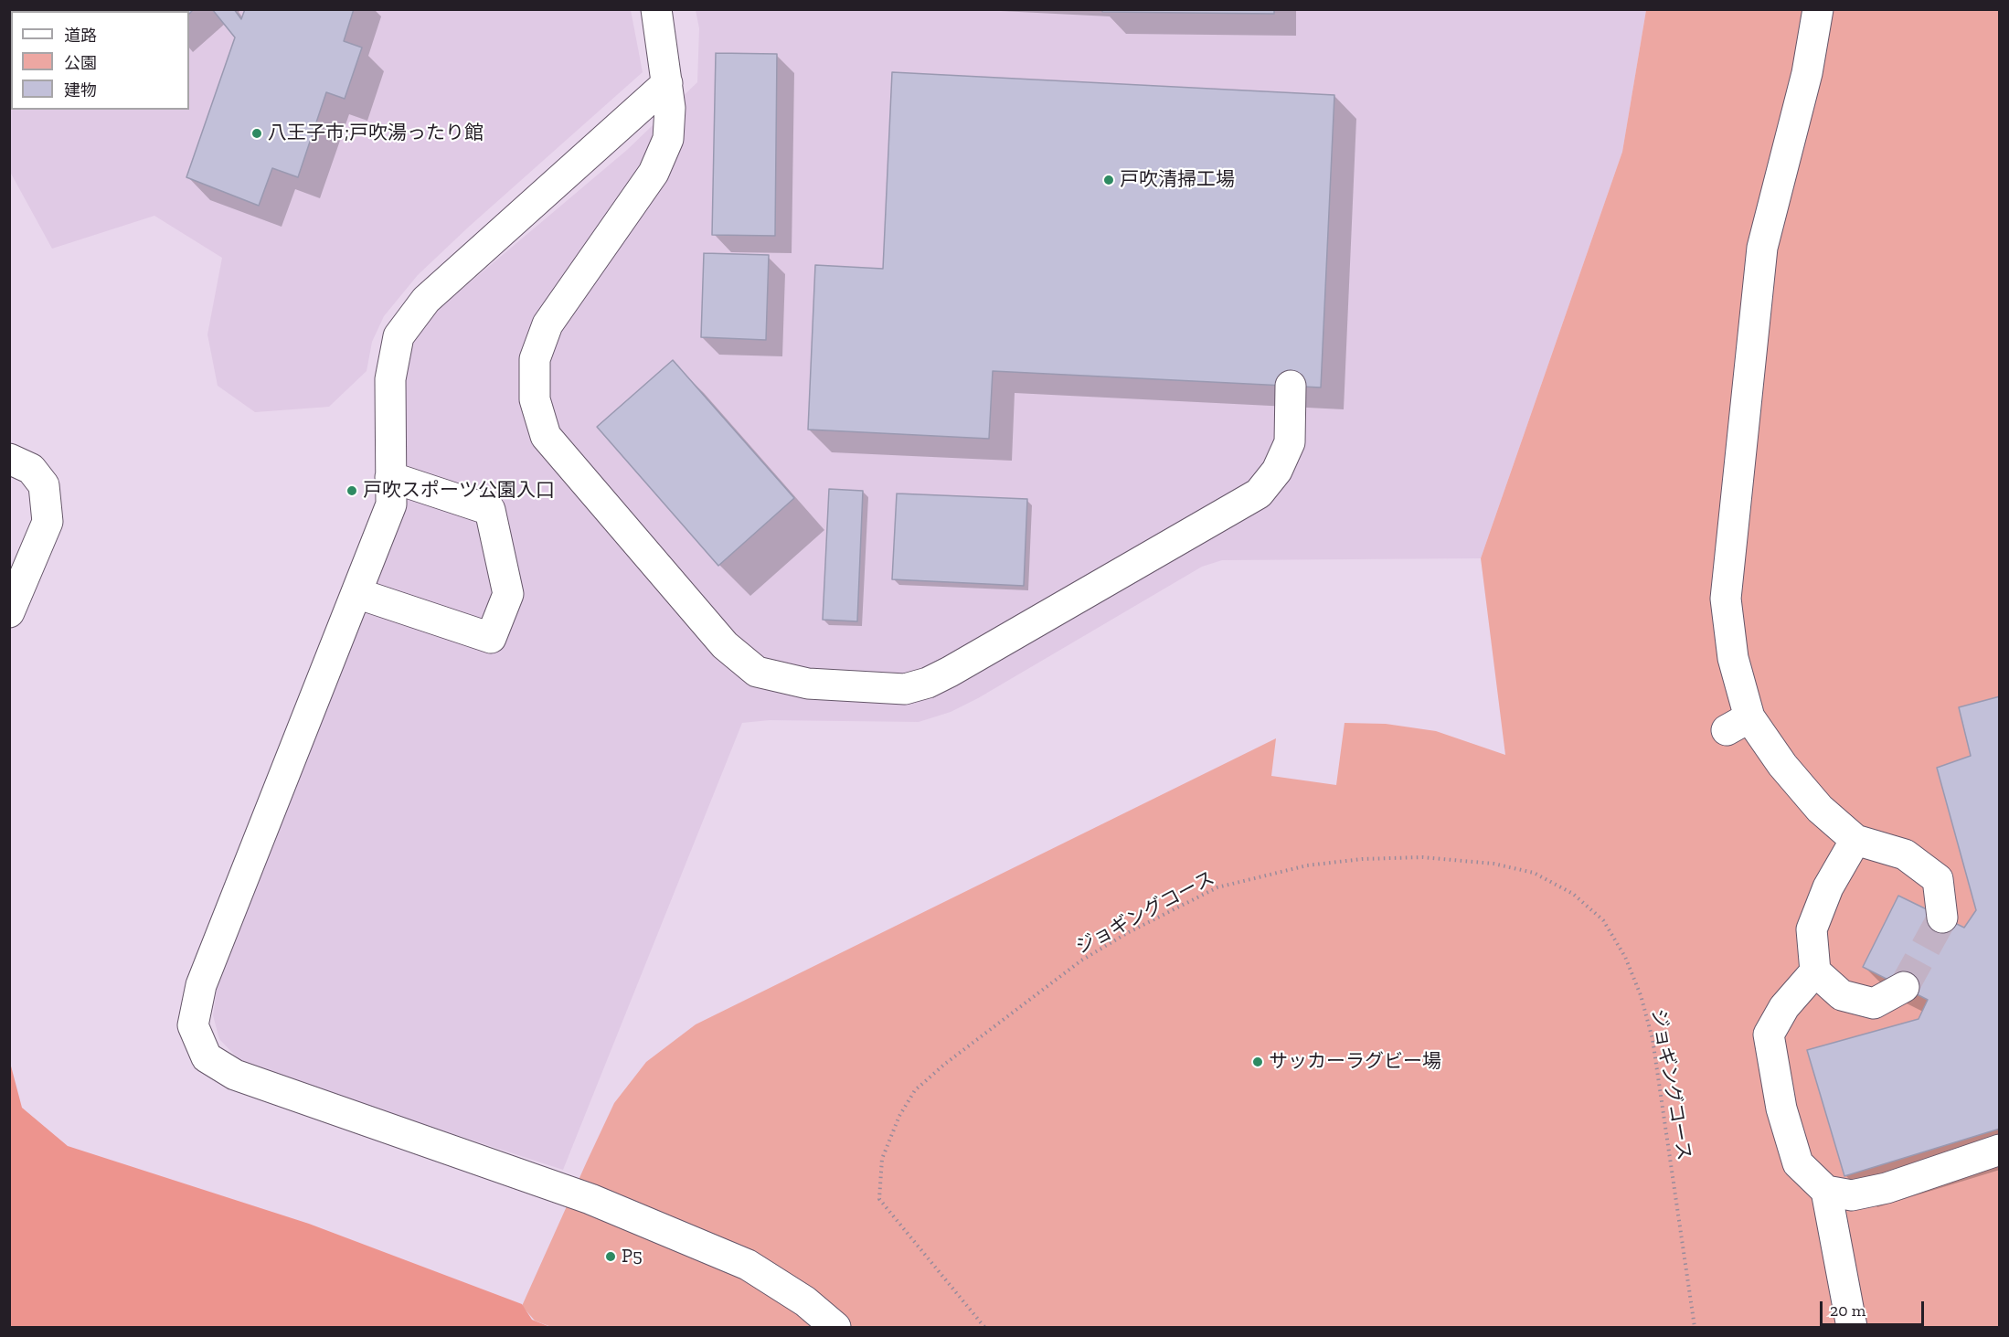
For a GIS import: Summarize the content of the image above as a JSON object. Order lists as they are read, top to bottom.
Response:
{
  "streets": {
    "path": ["ジョギングコース"]
  },
  "places": [
    "八王子市;戸吹湯ったり館",
    "戸吹清掃工場",
    "戸吹スポーツ公園入口",
    "サッカーラグビー場",
    "P5"
  ],
  "legend": ["道路", "公園", "建物"],
  "scale_bar": "20 m"
}
